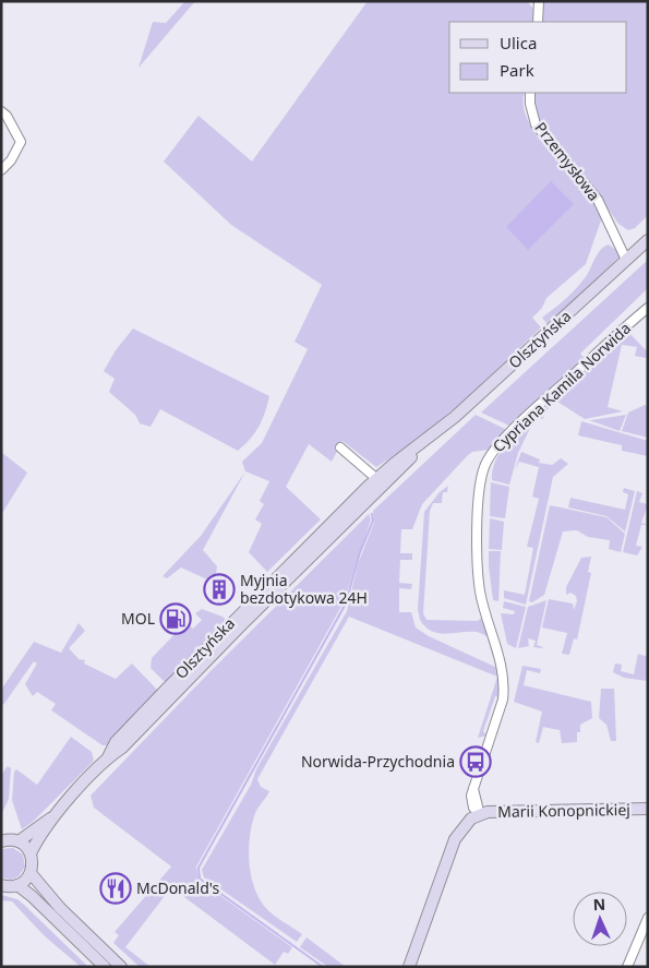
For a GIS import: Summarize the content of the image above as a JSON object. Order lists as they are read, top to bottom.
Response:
{
  "streets": {
    "main road": ["Olsztyńska", "Marii Konopnickiej"],
    "street": ["Przemysłowa", "Cypriana Kamila Norwida"]
  },
  "crossings": [
    ["Przemysłowa", "Olsztyńska"],
    ["Cypriana Kamila Norwida", "Marii Konopnickiej"]
  ],
  "places": {
    "building": ["Myjnia bezdotykowa 24H"],
    "fuel station": ["MOL"],
    "bus stop": ["Norwida-Przychodnia"],
    "restaurant": ["McDonald's"]
  },
  "legend": ["Ulica", "Park"],
  "north": "top"
}
